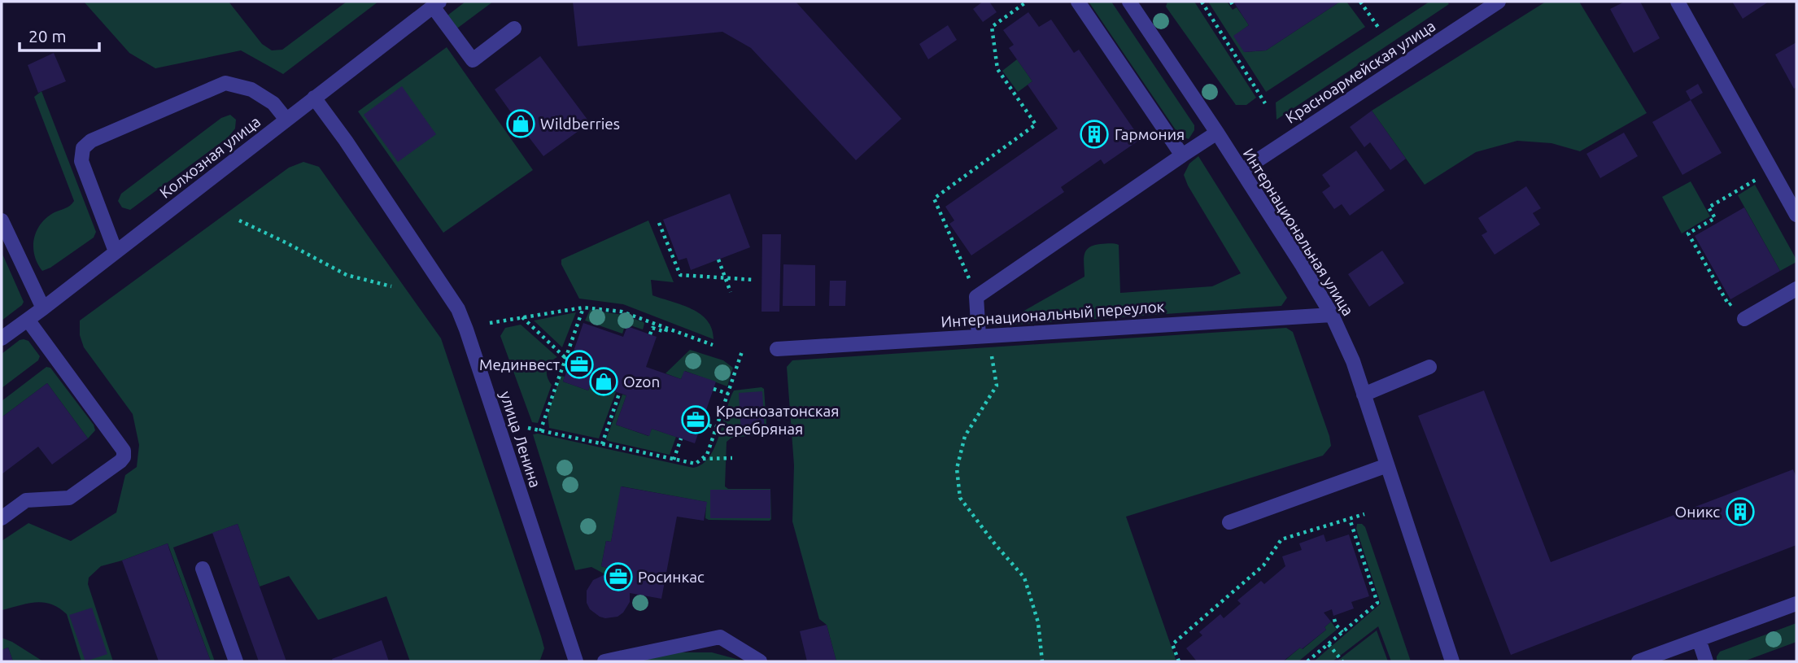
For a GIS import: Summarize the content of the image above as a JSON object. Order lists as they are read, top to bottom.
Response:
{
  "streets": {
    "street": [
      "Красноармейская улица",
      "Колхозная улица",
      "Интернациональная улица",
      "Интернациональный переулок",
      "улица Ленина"
    ]
  },
  "crossings": [
    ["Красноармейская улица", "Интернациональная улица"],
    ["Колхозная улица", "улица Ленина"],
    ["Интернациональная улица", "Интернациональный переулок"]
  ],
  "places": {
    "shop": ["Wildberries", "Ozon"],
    "building": ["Гармония", "Оникс"],
    "office": ["Мединвест", "Краснозатонская Серебряная", "Росинкас"]
  },
  "scale_bar": "20 m"
}
